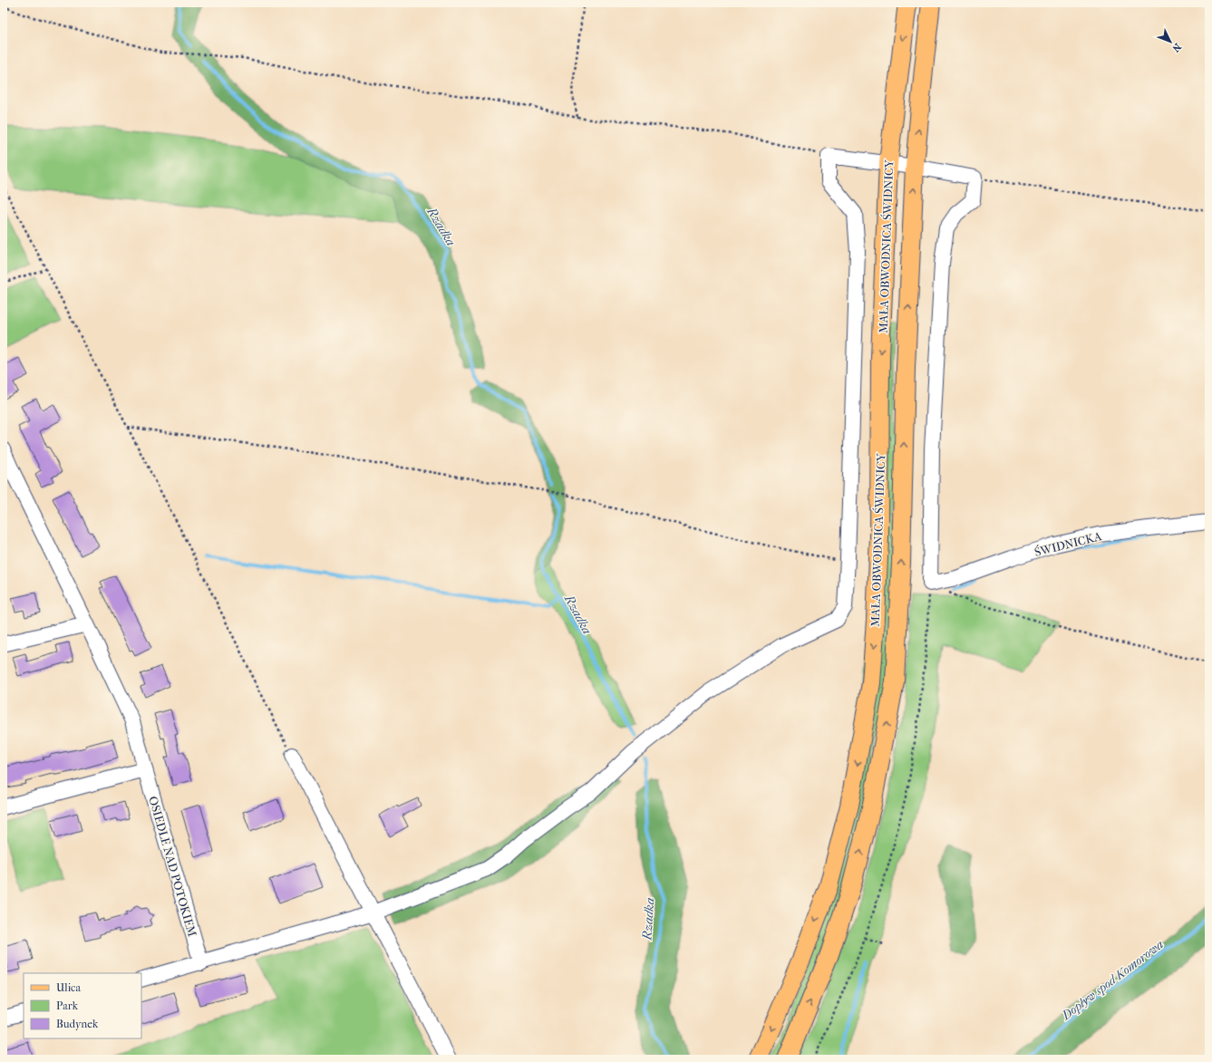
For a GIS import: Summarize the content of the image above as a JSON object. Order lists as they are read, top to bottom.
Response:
{
  "streets": {
    "main road": ["MAŁA OBWODNICA ŚWIDNICY"],
    "street": ["ŚWIDNICKA", "OSIEDLE NAD POTOKIEM"]
  },
  "water": ["Rzadka", "Dopływ spod Komorowa"],
  "legend": ["Ulica", "Park", "Budynek"],
  "north": "bottom right"
}
